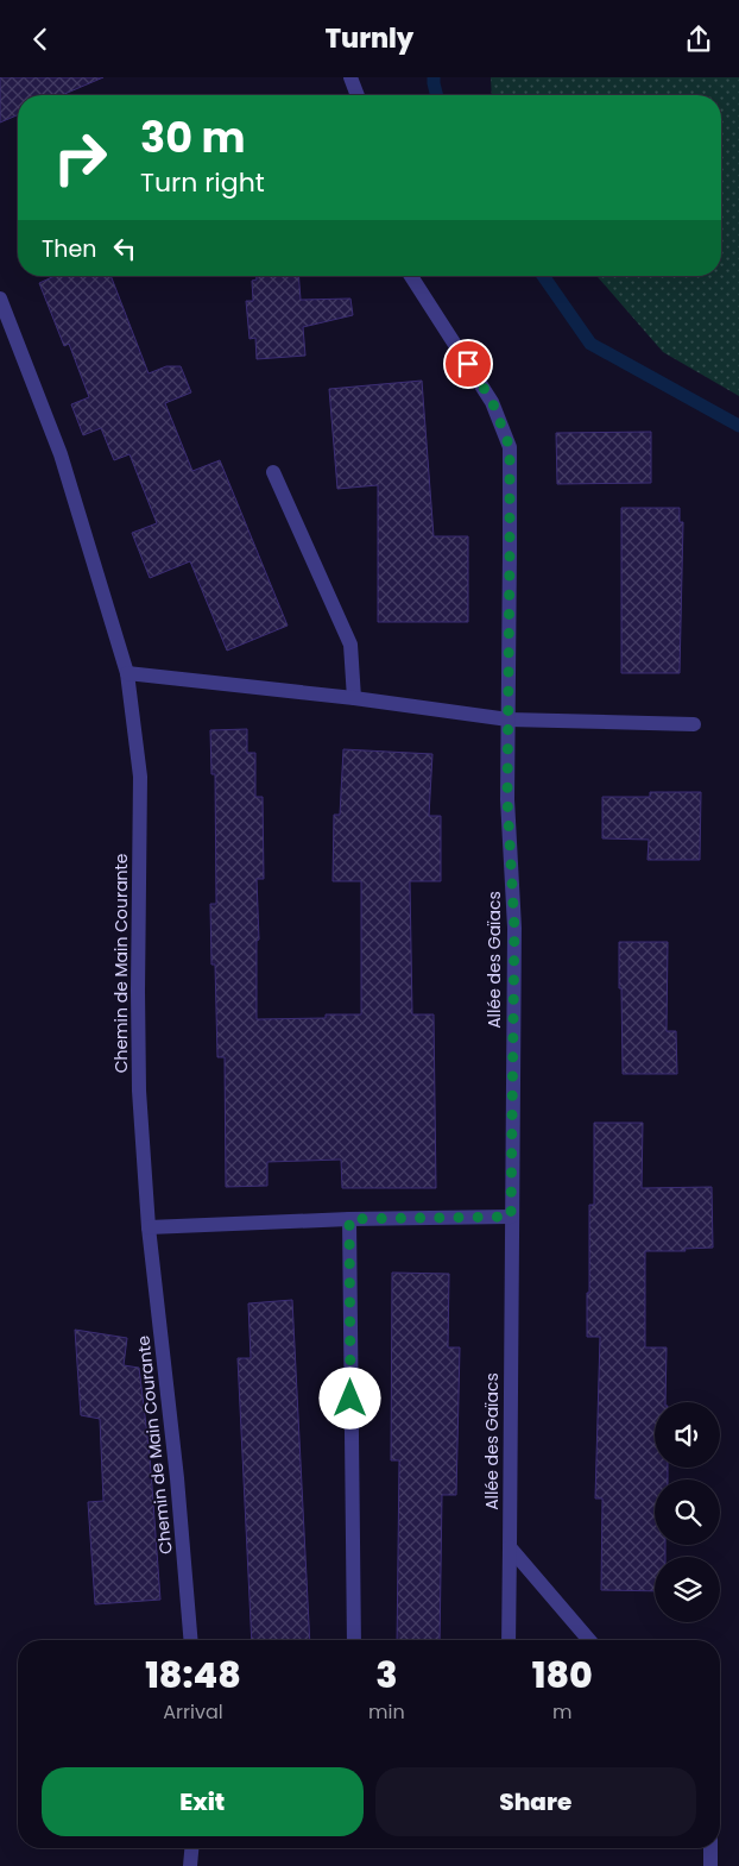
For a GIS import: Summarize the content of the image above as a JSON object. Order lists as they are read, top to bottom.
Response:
{
  "streets": {
    "street": ["Allée des Gaïacs", "Chemin de Main Courante"]
  },
  "page": {
    "header": "Turnly",
    "turn": ["30 m", "Turn right"],
    "then": "Then",
    "eta": [
      "18:48",
      "Arrival",
      "3",
      "min",
      "180",
      "m"
    ],
    "buttons": ["Exit", "Share"]
  }
}
